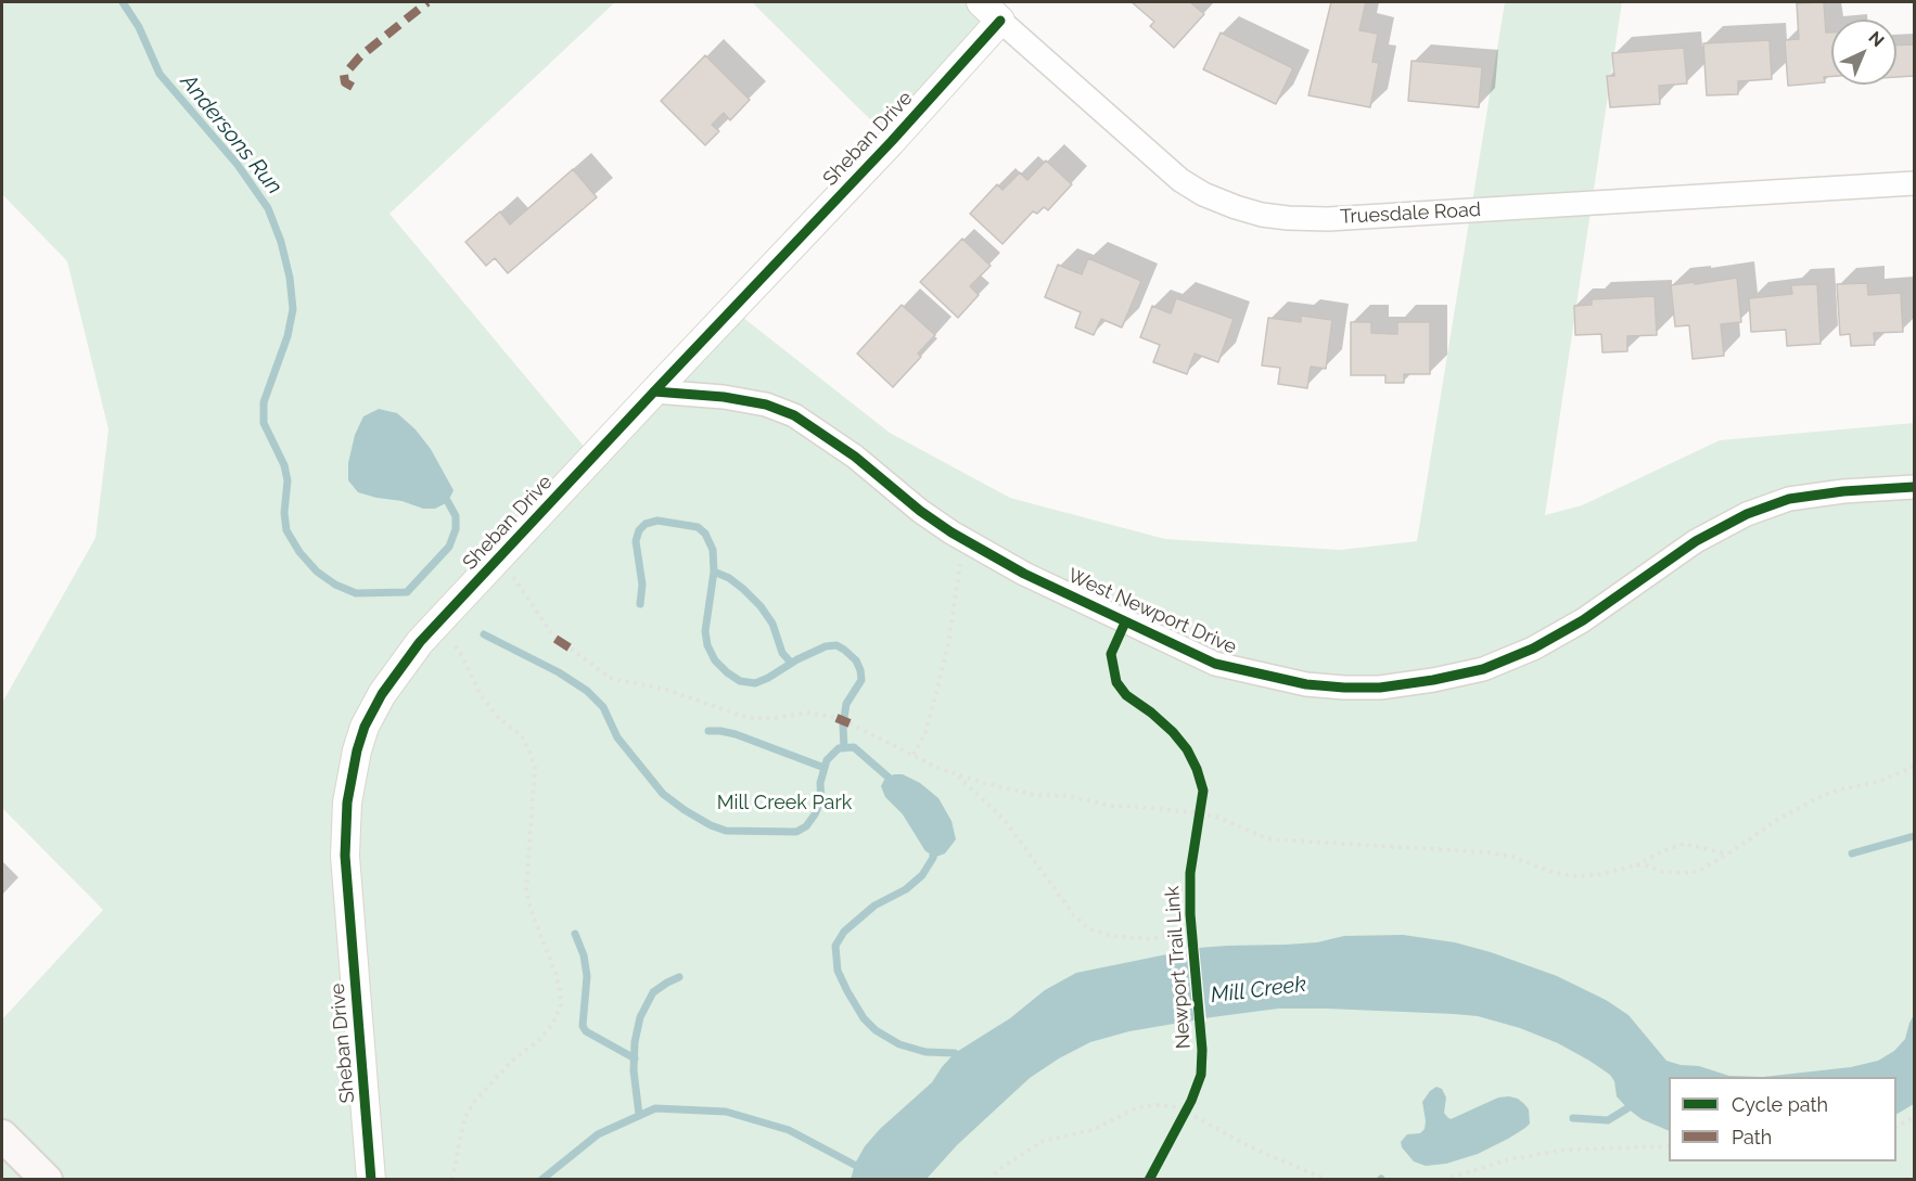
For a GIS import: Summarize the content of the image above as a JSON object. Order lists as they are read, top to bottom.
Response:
{
  "streets": {
    "street": ["Sheban Drive", "Truesdale Road", "West Newport Drive"],
    "cycle path": ["Newport Trail Link"]
  },
  "crossings": [
    ["Sheban Drive", "Truesdale Road"],
    ["Sheban Drive", "West Newport Drive"]
  ],
  "water": ["Andersons Run", "Mill Creek"],
  "parks": ["Mill Creek Park"],
  "legend": ["Cycle path", "Path"],
  "north": "top right"
}
